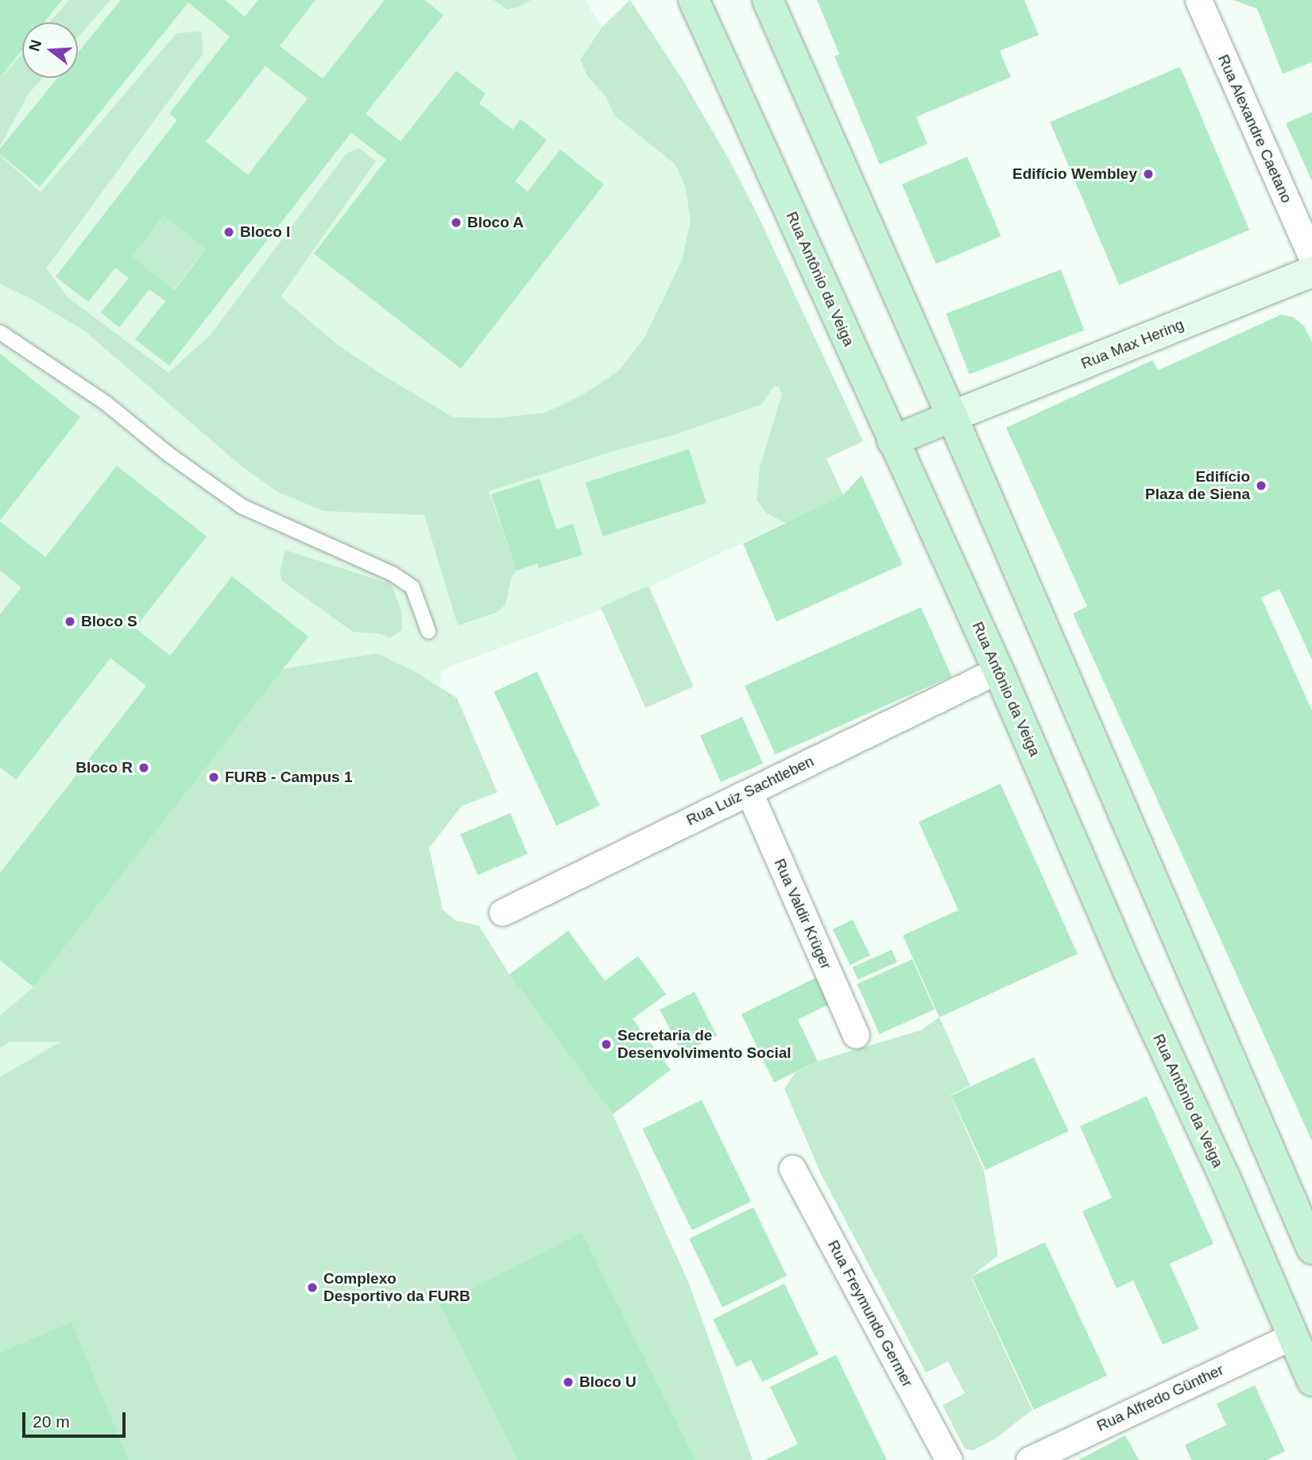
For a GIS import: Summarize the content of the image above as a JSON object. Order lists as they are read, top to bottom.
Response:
{
  "streets": {
    "main road": ["Rua Antônio da Veiga"],
    "street": [
      "Rua Alexandre Caetano",
      "Rua Max Hering",
      "Rua Luiz Sachtleben",
      "Rua Valdir Krüger",
      "Rua Freymundo Germer",
      "Rua Alfredo Günther"
    ]
  },
  "crossings": [
    ["Rua Antônio da Veiga", "Rua Luiz Sachtleben"],
    ["Rua Antônio da Veiga", "Rua Alfredo Günther"],
    ["Rua Luiz Sachtleben", "Rua Valdir Krüger"]
  ],
  "places": [
    "Edifício Wembley",
    "Bloco A",
    "Bloco I",
    "Edifício Plaza de Siena",
    "Bloco S",
    "Bloco R",
    "FURB - Campus 1",
    "Secretaria de Desenvolvimento Social",
    "Complexo Desportivo da FURB",
    "Bloco U"
  ],
  "scale_bar": "20 m",
  "north": "left"
}
